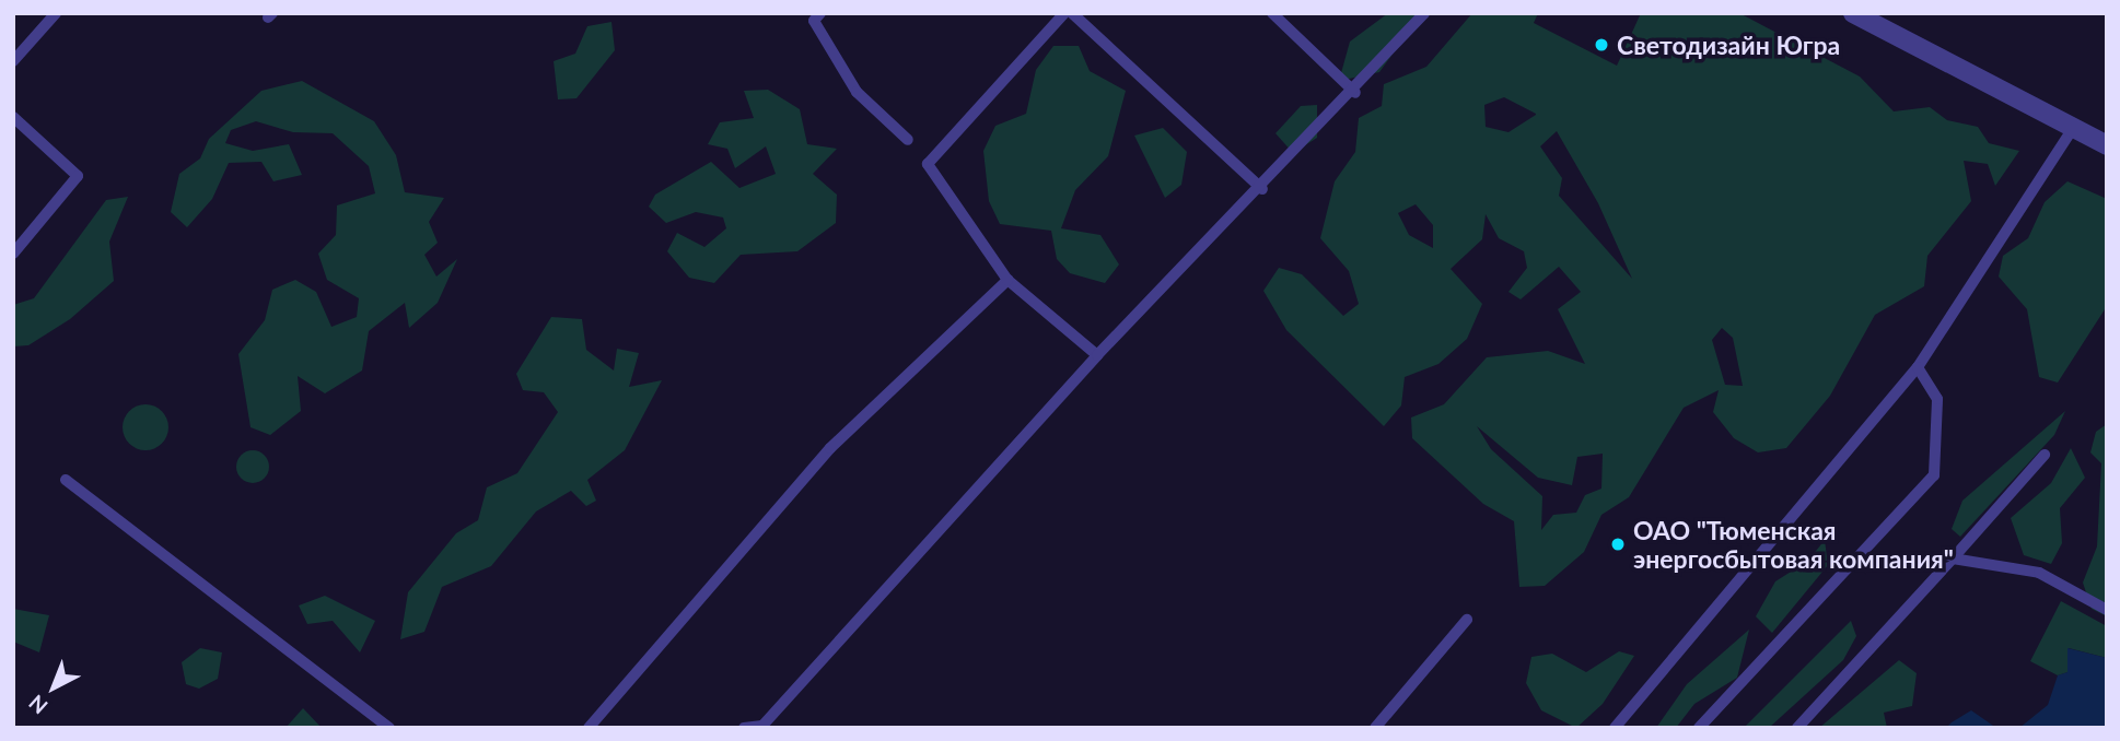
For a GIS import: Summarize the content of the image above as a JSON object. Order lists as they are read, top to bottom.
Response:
{
  "places": ["Светодизайн Югра", "ОАО \"Тюменская энергосбытовая компания\""],
  "north": "bottom left"
}
